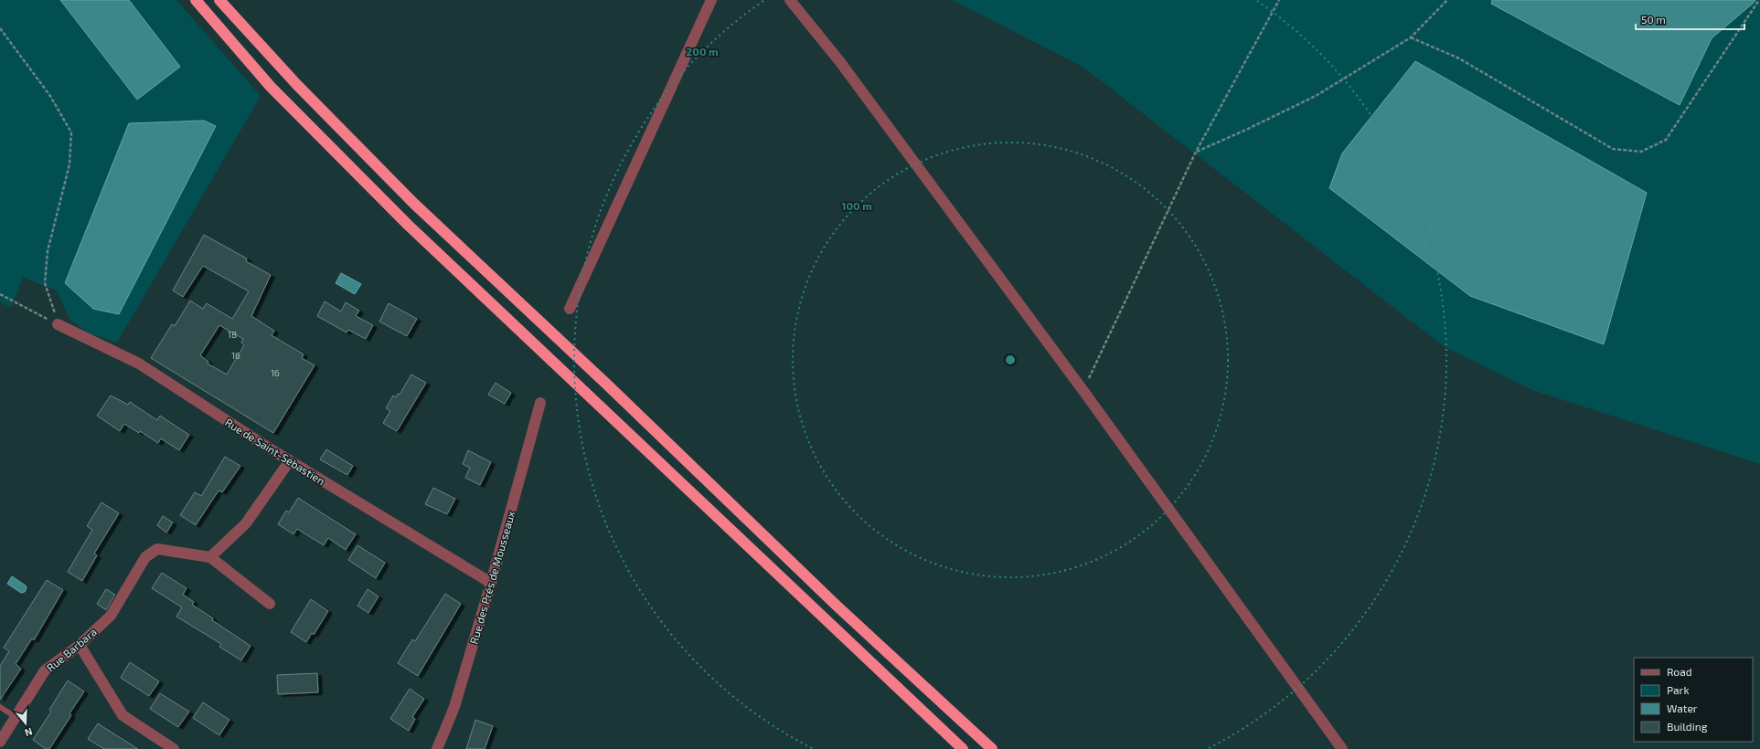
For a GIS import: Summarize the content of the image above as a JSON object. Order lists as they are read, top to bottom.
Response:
{
  "streets": {
    "street": ["Rue de Saint-Sébastien", "Rue des Prés de Mousseaux", "Rue Barbara"]
  },
  "crossings": [
    ["Rue de Saint-Sébastien", "Rue des Prés de Mousseaux"]
  ],
  "house_numbers": ["18", "16", "16"],
  "legend": [
    "Road",
    "Park",
    "Water",
    "Building"
  ],
  "scale_bar": "50 m",
  "north": "bottom",
  "rings": ["200 m", "100 m"]
}
